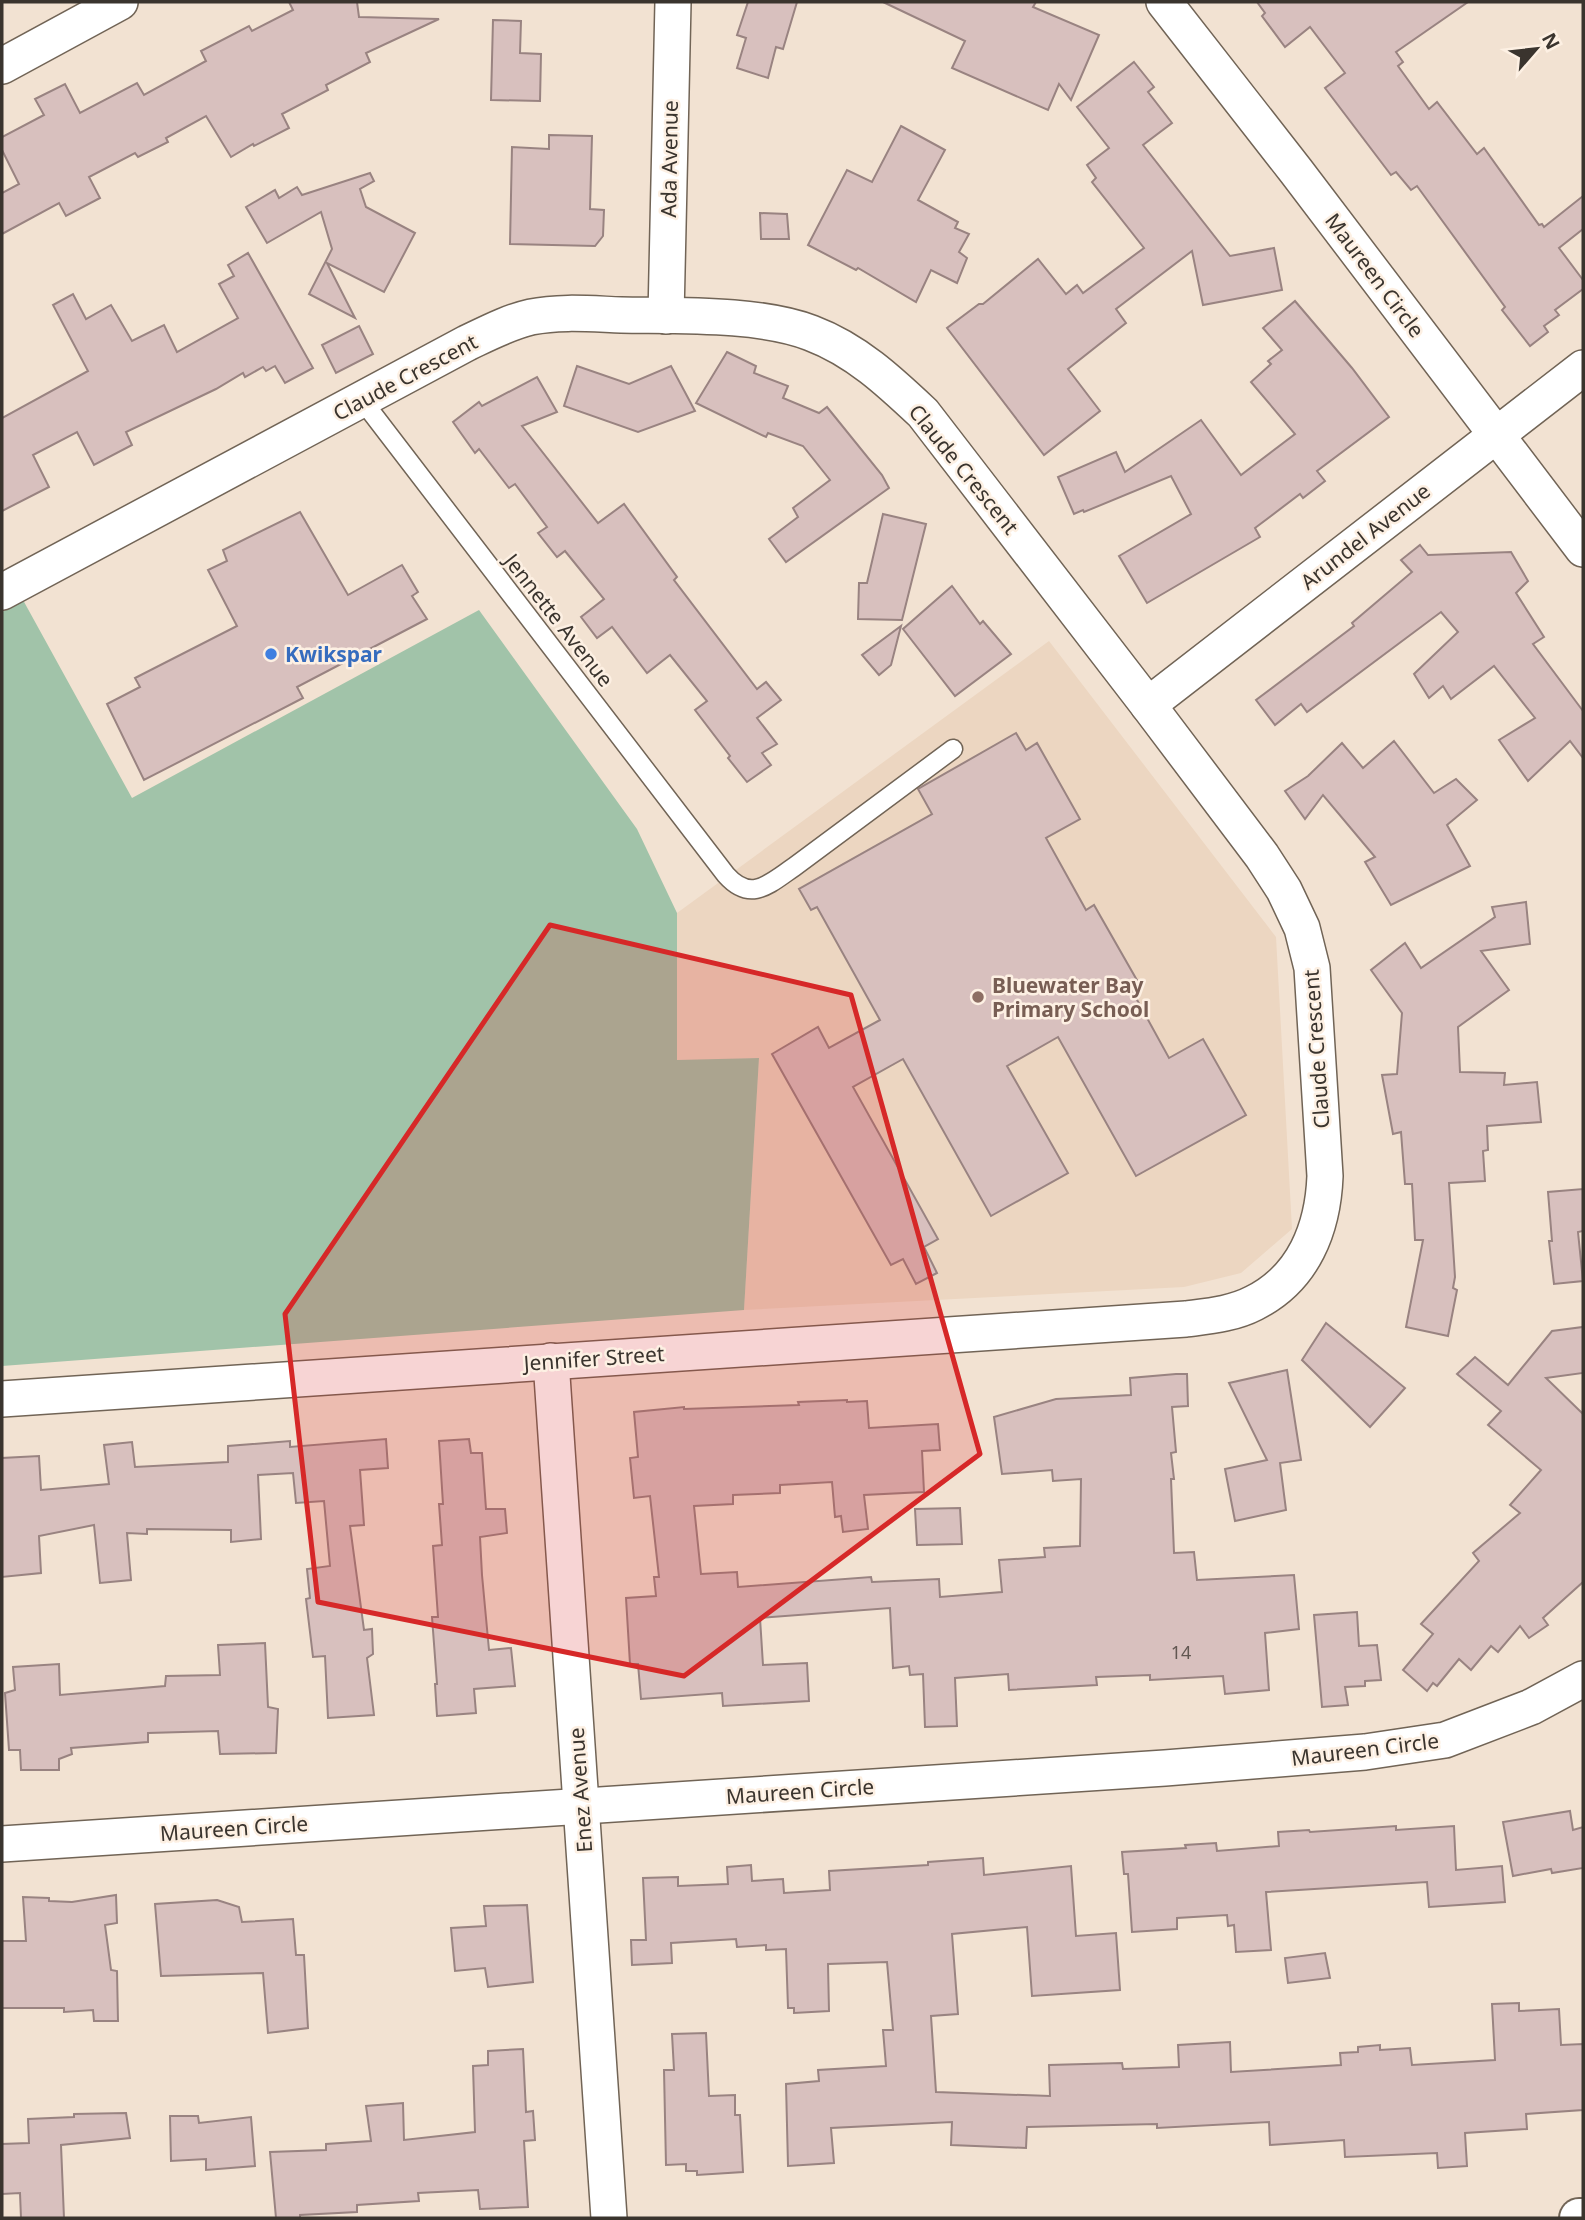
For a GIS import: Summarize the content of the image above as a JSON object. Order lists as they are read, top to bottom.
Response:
{
  "streets": {
    "street": [
      "Ada Avenue",
      "Maureen Circle",
      "Claude Crescent",
      "Arundel Avenue",
      "Jennifer Street",
      "Enez Avenue"
    ],
    "lane": ["Jennette Avenue"]
  },
  "crossings": [
    ["Ada Avenue", "Claude Crescent"],
    ["Maureen Circle", "Arundel Avenue"],
    ["Maureen Circle", "Enez Avenue"],
    ["Claude Crescent", "Arundel Avenue"],
    ["Claude Crescent", "Jennette Avenue"],
    ["Claude Crescent", "Jennifer Street"],
    ["Jennifer Street", "Enez Avenue"]
  ],
  "places": ["Kwikspar", "Bluewater Bay Primary School"],
  "house_numbers": ["14"],
  "north": "top right"
}
